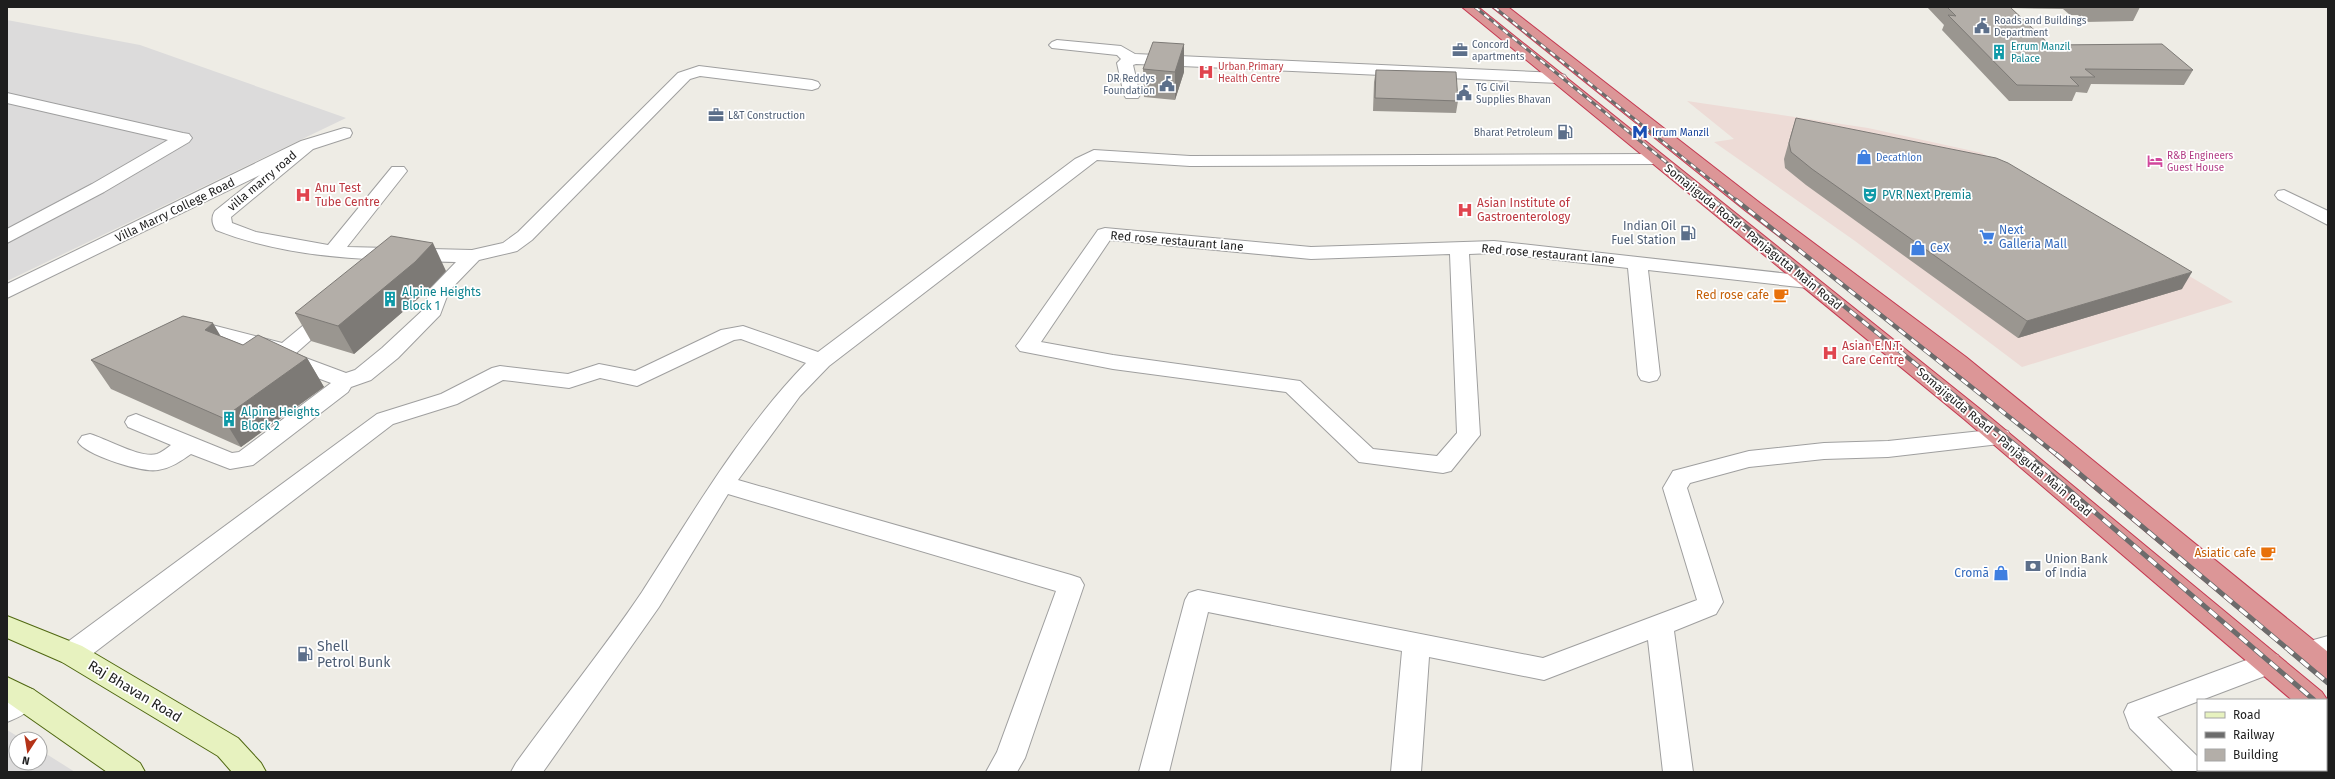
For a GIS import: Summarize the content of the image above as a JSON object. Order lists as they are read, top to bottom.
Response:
{
  "streets": {
    "highway": ["Somajiguda Road - Panjagutta Main Road"],
    "main road": ["Raj Bhavan Road"],
    "street": ["villa marry road", "Villa Marry College Road", "Red rose restaurant lane"]
  },
  "crossings": [
    ["villa marry road", "Villa Marry College Road"],
    ["Somajiguda Road - Panjagutta Main Road", "Red rose restaurant lane"]
  ],
  "places": {
    "public building": ["Roads and Buildings Department", "DR Reddys Foundation", "TG Civil Supplies Bhavan"],
    "office": ["Concord apartments", "L&T Construction"],
    "building": ["Errum Manzil Palace", "Alpine Heights Block 1", "Alpine Heights Block 2"],
    "hospital": [
      "Urban Primary Health Centre",
      "Anu Test Tube Centre",
      "Asian Institute of Gastroenterology",
      "Asian E.N.T. Care Centre"
    ],
    "fuel station": ["Bharat Petroleum", "Indian Oil Fuel Station", "Shell Petrol Bunk"],
    "metro station": ["Irrum Manzil"],
    "shop": ["Decathlon", "CeX", "Cromā"],
    "hotel": ["R&B Engineers Guest House"],
    "theatre": ["PVR Next Premia"],
    "supermarket": ["Next Galleria Mall"],
    "cafe": ["Red rose cafe", "Asiatic cafe"],
    "bank": ["Union Bank of India"]
  },
  "legend": ["Road", "Railway", "Building"],
  "north": "bottom"
}
